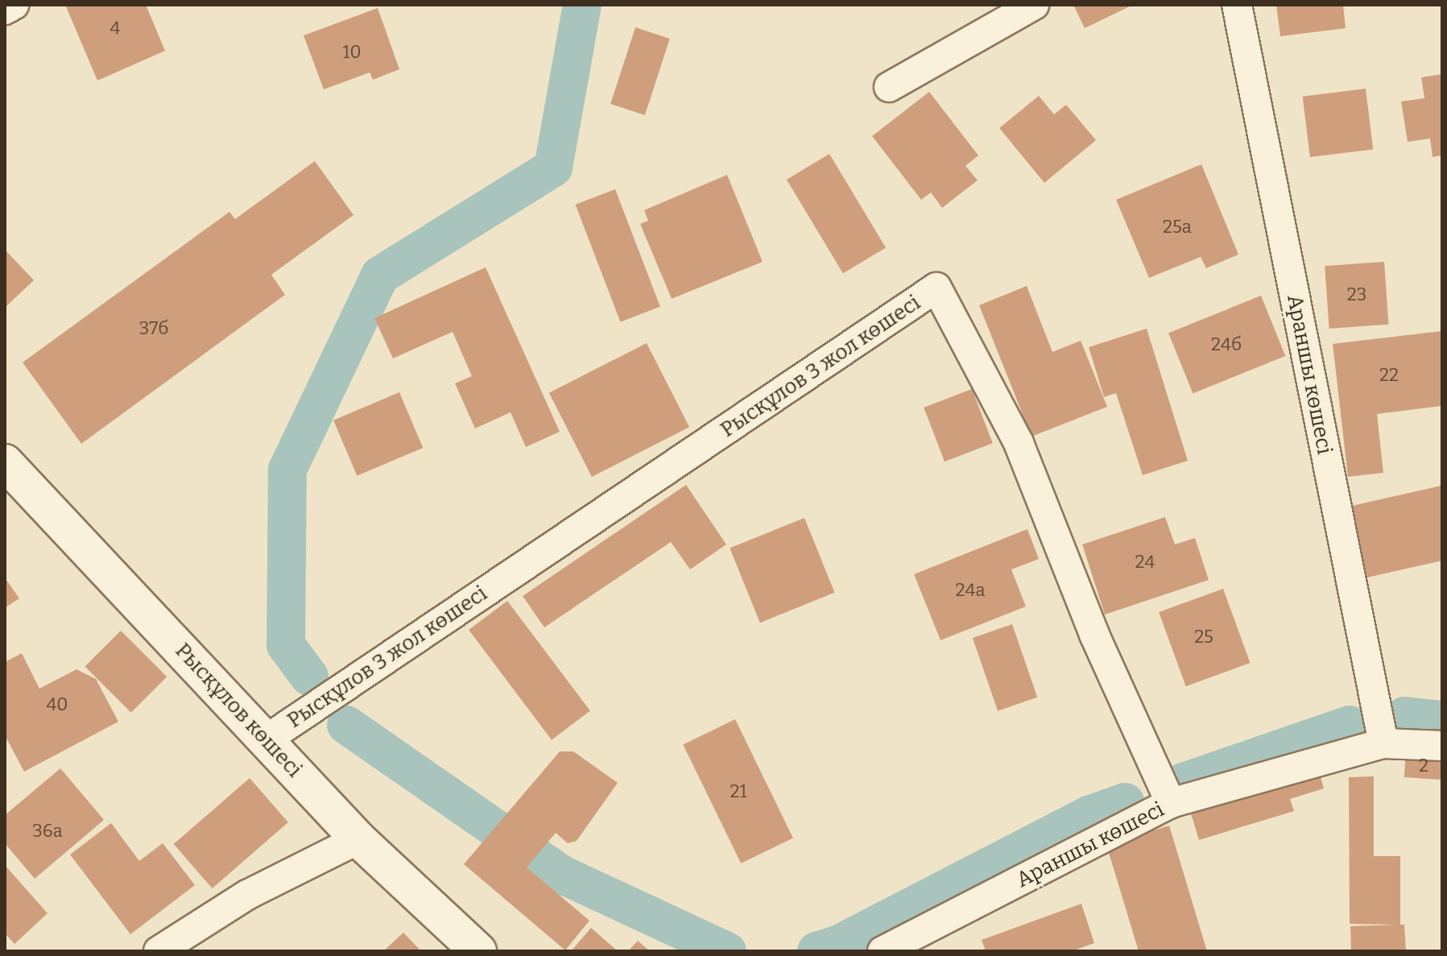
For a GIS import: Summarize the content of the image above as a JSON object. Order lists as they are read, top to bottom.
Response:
{
  "streets": {
    "main road": ["Рысқұлов көшесі"],
    "street": ["Рысқұлов 3 жол көшесі", "Араншы көшесі"]
  },
  "crossings": [
    ["Рысқұлов 3 жол көшесі", "Араншы көшесі"],
    ["Рысқұлов 3 жол көшесі", "Рысқұлов көшесі"]
  ],
  "house_numbers": [
    "4",
    "10",
    "25а",
    "23",
    "37б",
    "24б",
    "22",
    "24",
    "24а",
    "25",
    "40",
    "2",
    "21",
    "36а"
  ]
}
